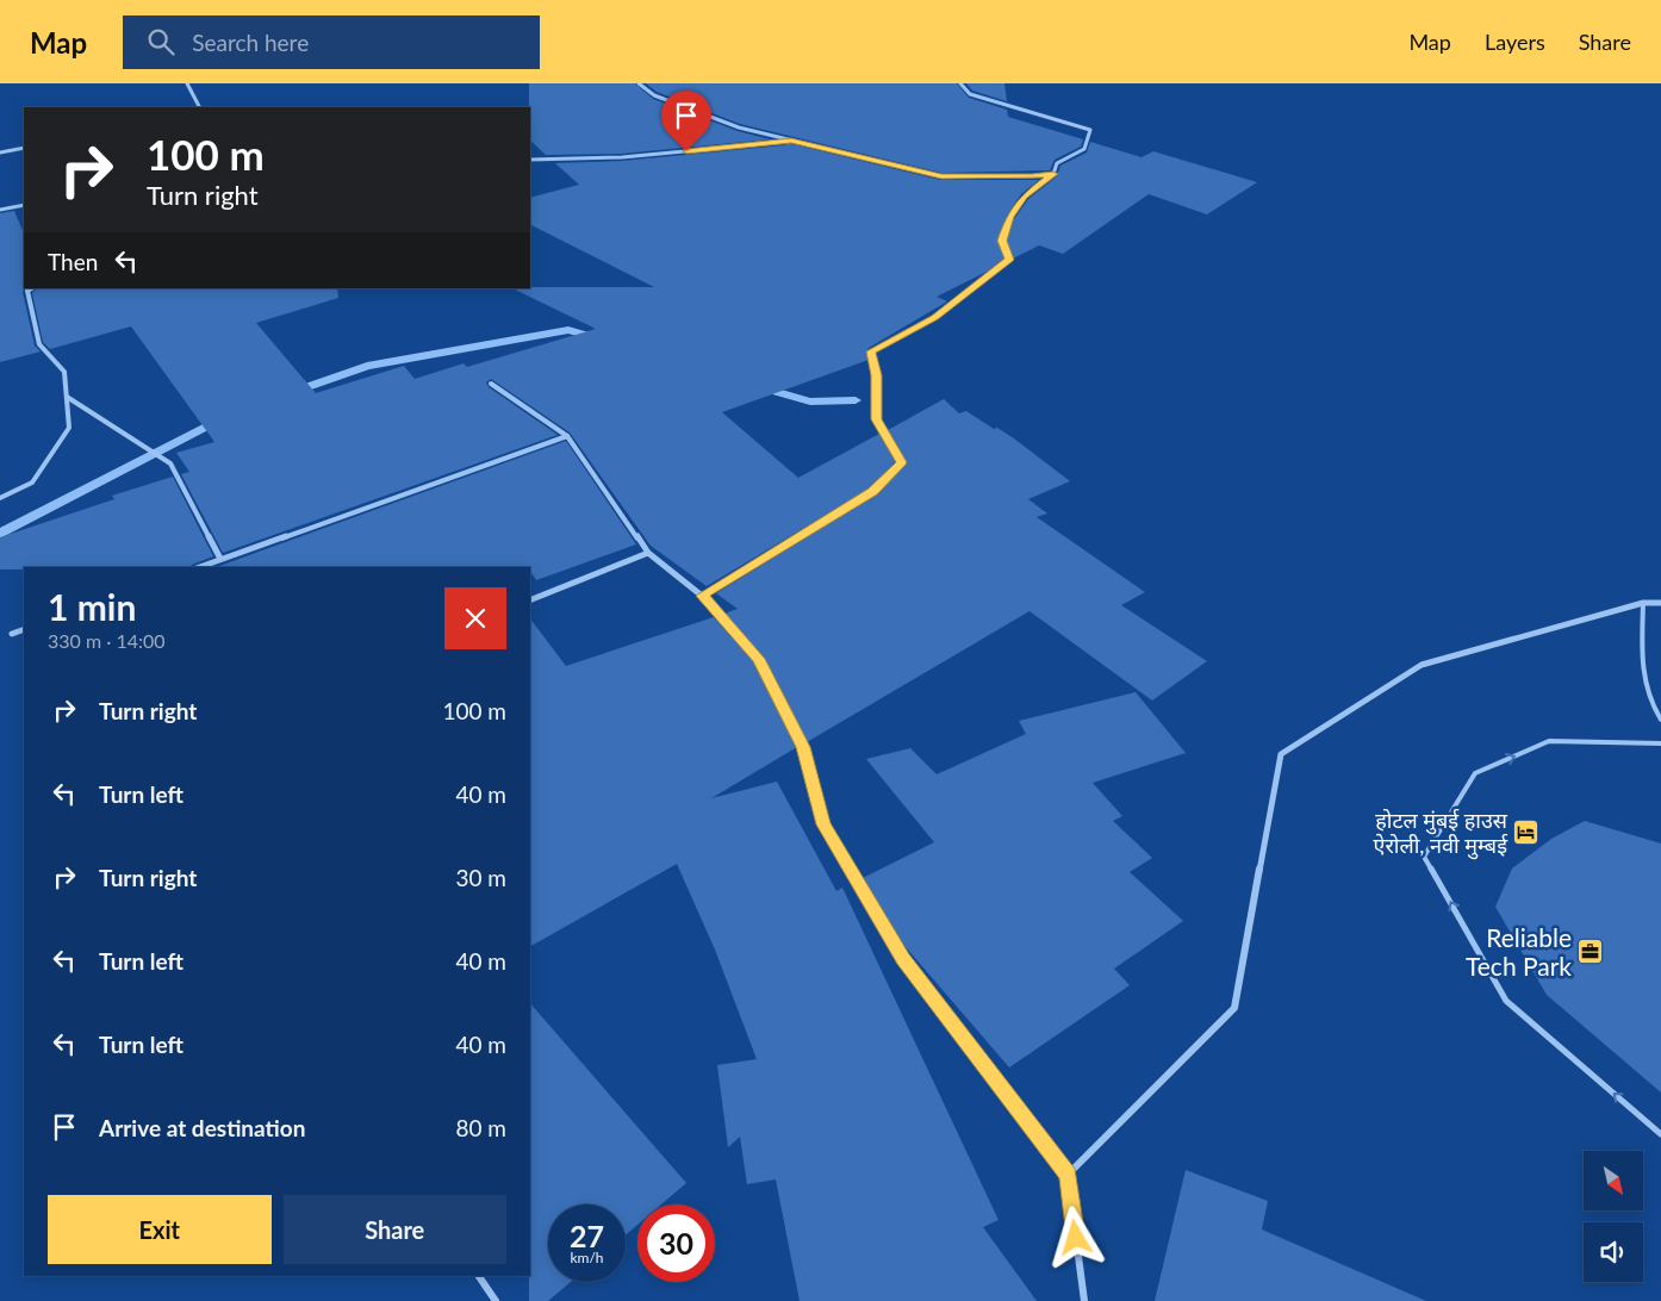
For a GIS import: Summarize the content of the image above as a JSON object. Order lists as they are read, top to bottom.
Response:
{
  "places": {
    "hotel": ["होटल मुंबई हाउस ऐरोली, नवी मुम्बई"],
    "office": ["Reliable Tech Park"]
  },
  "north": "bottom right",
  "page": {
    "header": "Map",
    "search": "Search here",
    "nav": ["Map", "Layers", "Share"],
    "turn": ["100 m", "Turn right"],
    "then": "Then",
    "heading": ["1 min", "330 m · 14:00"],
    "list": [
      {
        "name": "Turn right",
        "value": "100 m"
      },
      {
        "name": "Turn left",
        "value": "40 m"
      },
      {
        "name": "Turn right",
        "value": "30 m"
      },
      {
        "name": "Turn left",
        "value": "40 m"
      },
      {
        "name": "Turn left",
        "value": "40 m"
      },
      {
        "name": "Arrive at destination",
        "value": "80 m"
      }
    ],
    "buttons": ["Exit", "Share"],
    "speed": "27 km/h",
    "limit": "30"
  }
}
